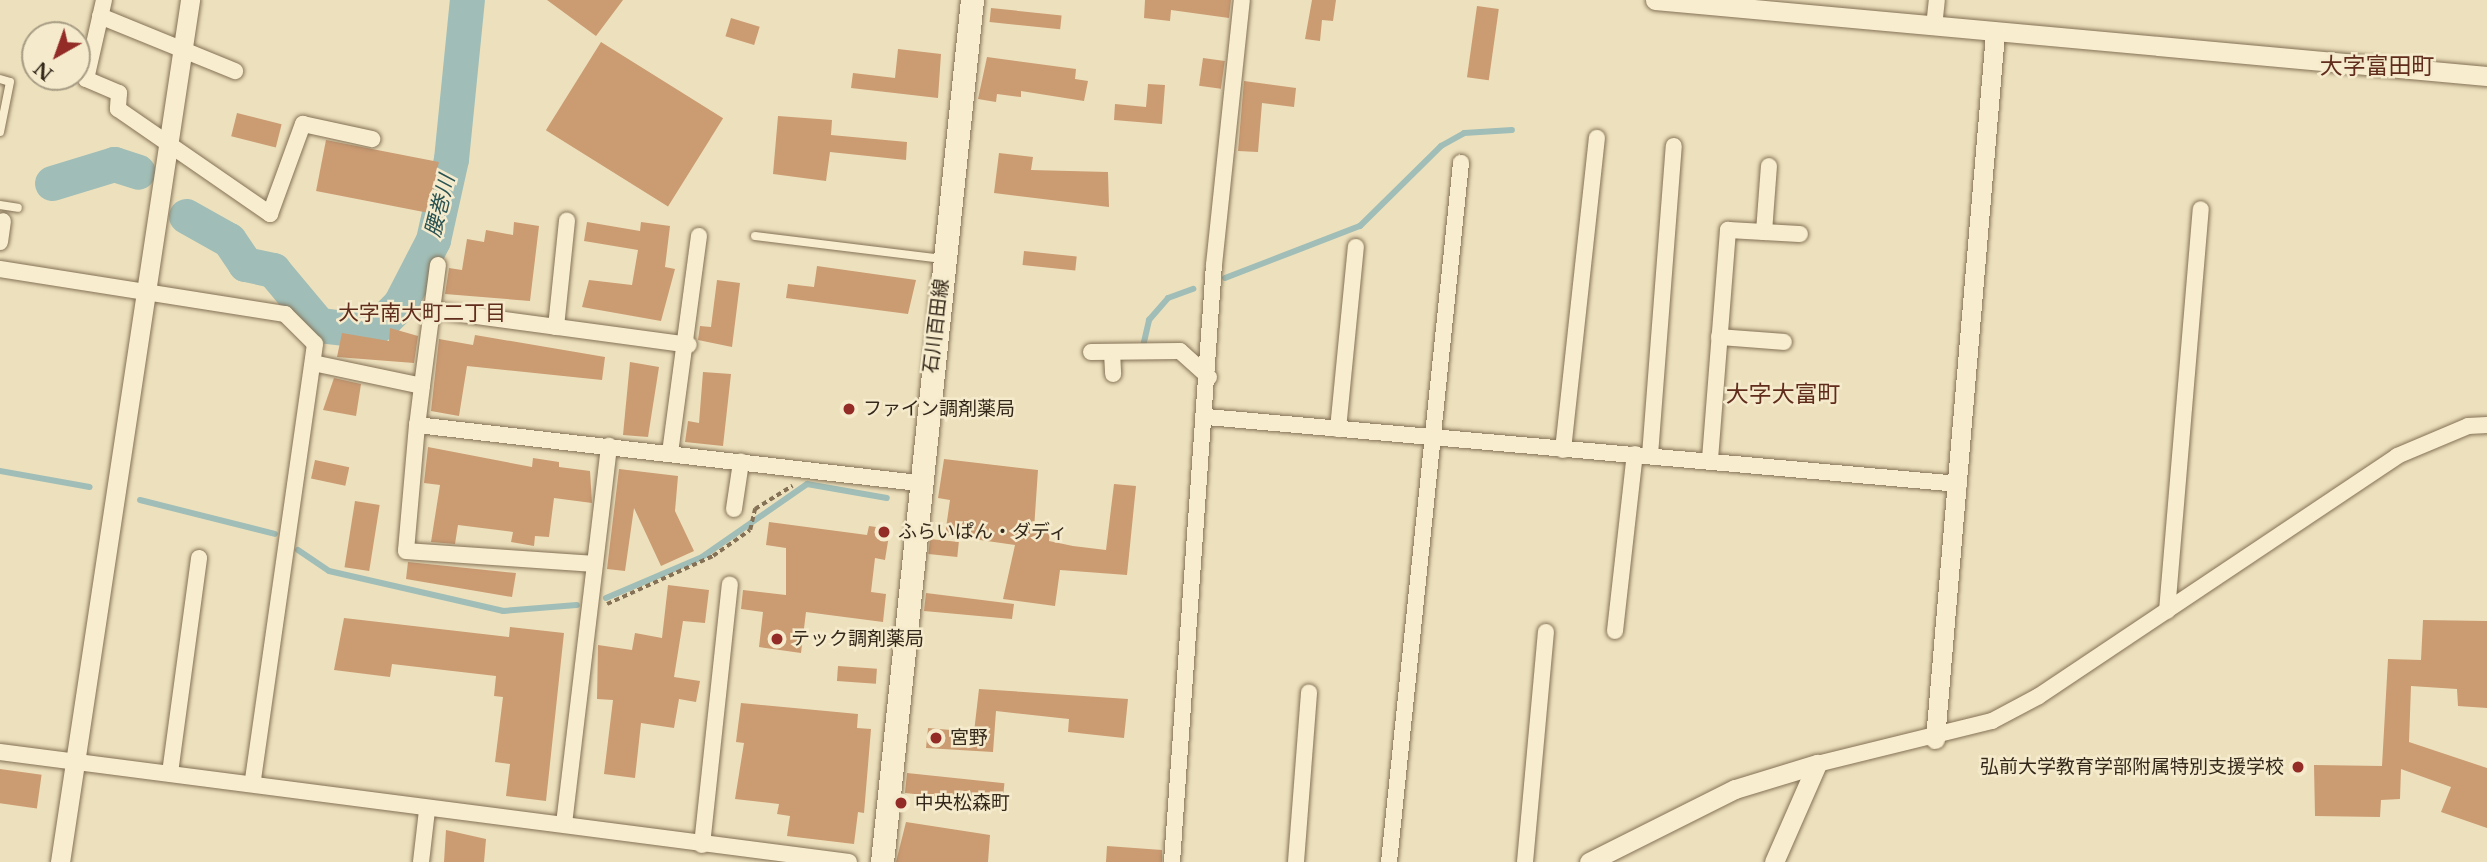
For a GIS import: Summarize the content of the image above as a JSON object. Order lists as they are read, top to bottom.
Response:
{
  "streets": {
    "main road": ["石川百田線"]
  },
  "districts": ["大字富田町", "大字南大町二丁目", "大字大富町"],
  "water": ["腰巻川"],
  "places": [
    "ファイン調剤薬局",
    "ふらいぱん・ダディ",
    "テック調剤薬局",
    "宮野",
    "弘前大学教育学部附属特別支援学校",
    "中央松森町"
  ],
  "north": "bottom left"
}
